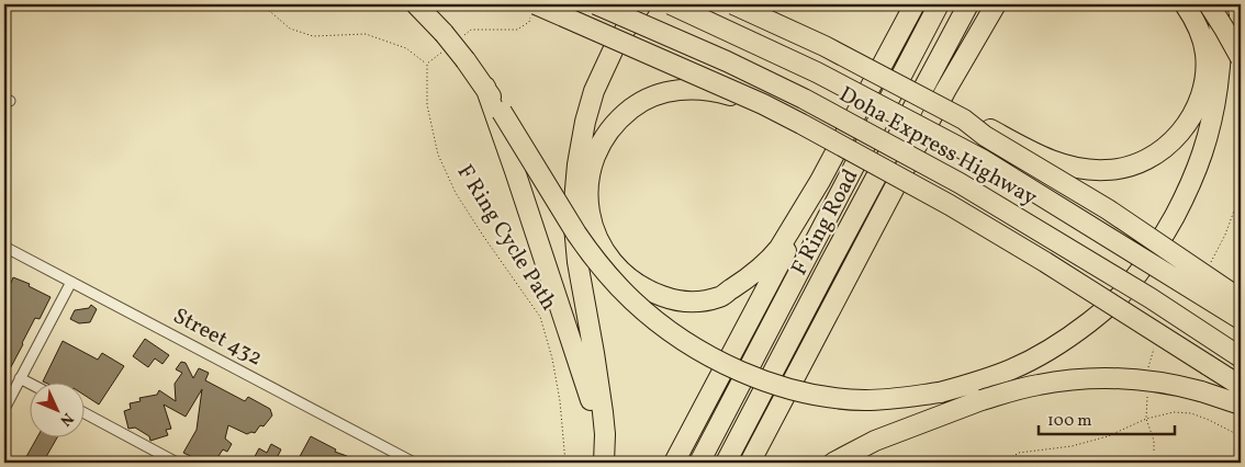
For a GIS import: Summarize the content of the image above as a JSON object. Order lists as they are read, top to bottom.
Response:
{
  "streets": {
    "highway": ["Doha Express Highway", "F Ring Road"],
    "street": ["Street 432"],
    "path": ["F Ring Cycle Path"]
  },
  "scale_bar": "100 m",
  "north": "bottom right"
}
